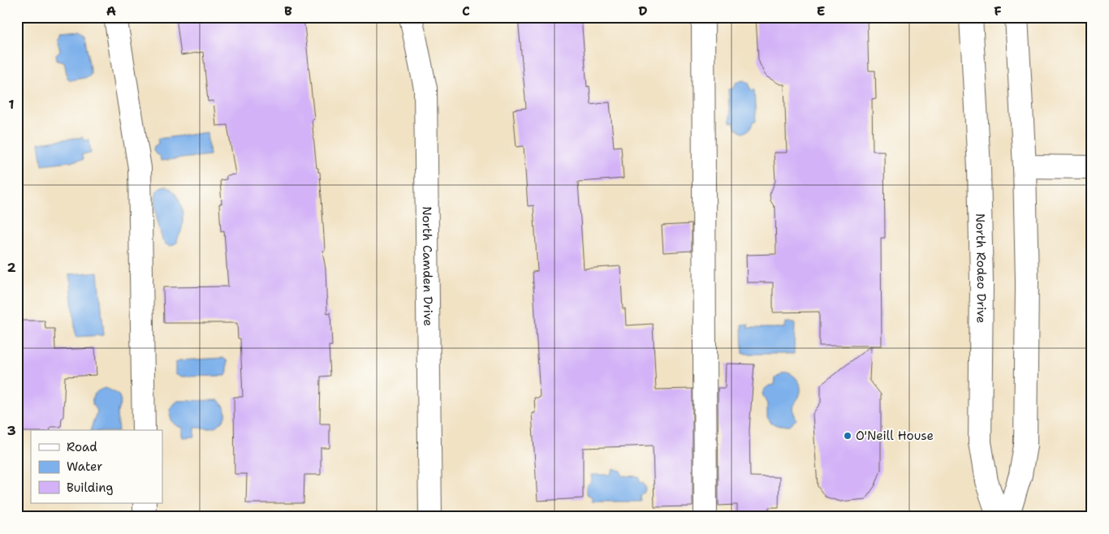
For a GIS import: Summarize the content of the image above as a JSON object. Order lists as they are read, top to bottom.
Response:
{
  "streets": {
    "street": ["North Camden Drive", "North Rodeo Drive"]
  },
  "places": ["O'Neill House"],
  "legend": ["Road", "Water", "Building"],
  "grid": {
    "columns": [
      "A",
      "B",
      "C",
      "D",
      "E",
      "F"
    ],
    "rows": ["1", "2", "3"]
  }
}
